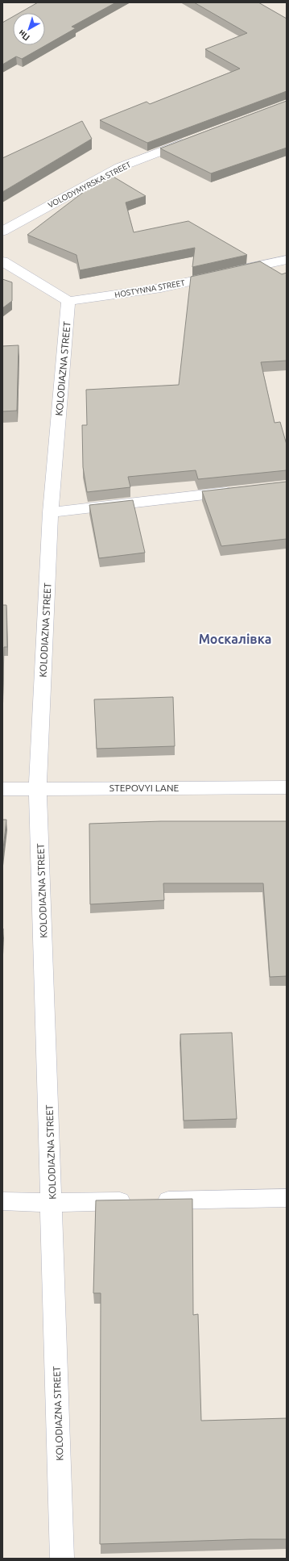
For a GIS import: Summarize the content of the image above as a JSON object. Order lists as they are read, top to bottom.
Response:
{
  "streets": {
    "street": [
      "VOLODYMYRSKA STREET",
      "HOSTYNNA STREET",
      "KOLODIAZNA STREET",
      "STEPOVYI LANE"
    ]
  },
  "crossings": [
    ["HOSTYNNA STREET", "KOLODIAZNA STREET"],
    ["KOLODIAZNA STREET", "STEPOVYI LANE"]
  ],
  "districts": ["Москалівка"],
  "north": "bottom left"
}
